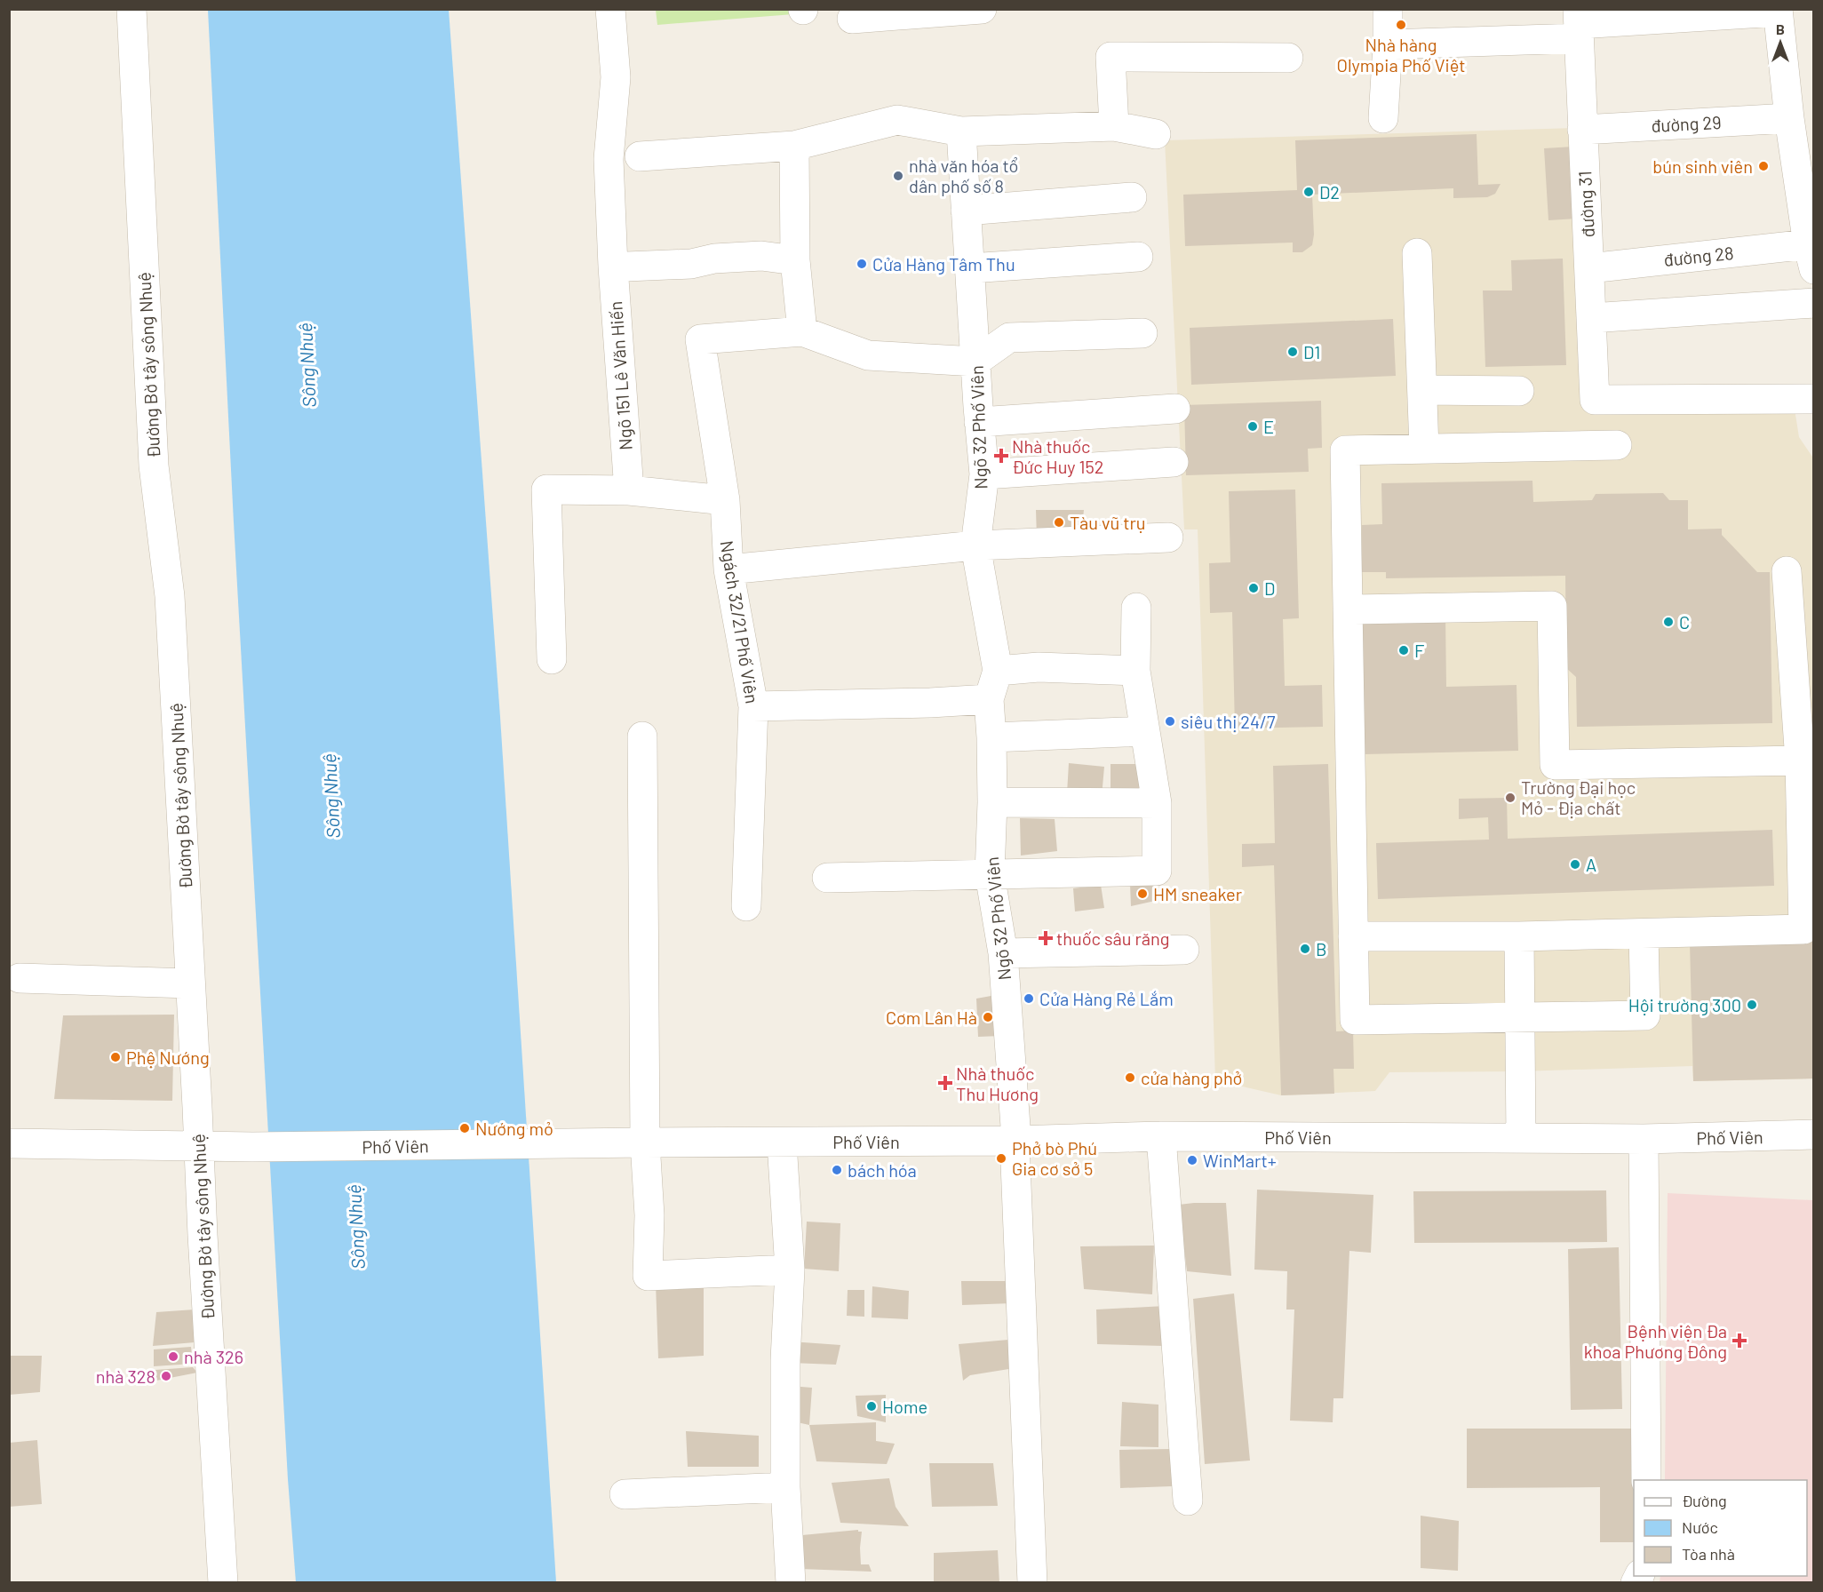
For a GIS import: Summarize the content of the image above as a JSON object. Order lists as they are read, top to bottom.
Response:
{
  "streets": {
    "street": [
      "đường 29",
      "đường 31",
      "đường 28",
      "Đường Bờ tây sông Nhuệ",
      "Ngõ 151 Lê Văn Hiến",
      "Ngõ 32 Phố Viên",
      "Ngách 32/21 Phố Viên",
      "Phố Viên"
    ]
  },
  "crossings": [
    ["đường 29", "đường 31"],
    ["đường 31", "đường 28"],
    ["Đường Bờ tây sông Nhuệ", "Phố Viên"],
    ["Ngõ 32 Phố Viên", "Phố Viên"]
  ],
  "water": ["Sông Nhuệ"],
  "places": {
    "other": [
      "Nhà hàng Olympia Phố Việt",
      "bún sinh viên",
      "nhà văn hóa tổ dân phố số 8",
      "D2",
      "Cửa Hàng Tâm Thu",
      "D1",
      "E",
      "Tàu vũ trụ",
      "D",
      "C",
      "F",
      "siêu thị 24/7",
      "Trường Đại học Mỏ - Địa chất",
      "A",
      "HM sneaker",
      "B",
      "Cửa Hàng Rẻ Lắm",
      "Hội trường 300",
      "Cơm Lân Hà",
      "Phệ Nướng",
      "cửa hàng phở",
      "Nướng mỏ",
      "Phở bò Phú Gia cơ sở 5",
      "WinMart+",
      "bách hóa",
      "nhà 326",
      "nhà 328",
      "Home"
    ],
    "health": [
      "Nhà thuốc Đức Huy 152",
      "thuốc sâu răng",
      "Nhà thuốc Thu Hương",
      "Bệnh viện Đa khoa Phương Đông"
    ]
  },
  "legend": ["Đường", "Nước", "Tòa nhà"],
  "north": "top"
}
